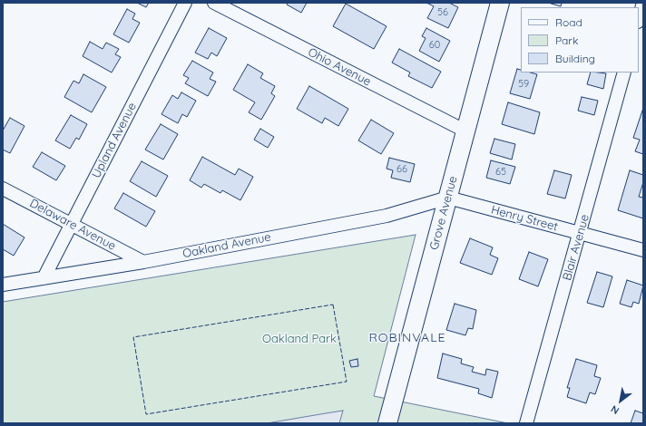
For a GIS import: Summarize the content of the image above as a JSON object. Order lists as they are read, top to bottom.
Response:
{
  "streets": {
    "street": [
      "Ohio Avenue",
      "Upland Avenue",
      "Grove Avenue",
      "Henry Street",
      "Delaware Avenue",
      "Oakland Avenue",
      "Blair Avenue"
    ]
  },
  "crossings": [
    ["Ohio Avenue", "Grove Avenue"],
    ["Upland Avenue", "Delaware Avenue"],
    ["Upland Avenue", "Oakland Avenue"],
    ["Grove Avenue", "Henry Street"],
    ["Grove Avenue", "Oakland Avenue"],
    ["Henry Street", "Oakland Avenue"],
    ["Henry Street", "Blair Avenue"],
    ["Delaware Avenue", "Oakland Avenue"]
  ],
  "districts": ["ROBINVALE"],
  "parks": ["Oakland Park"],
  "house_numbers": [
    "56",
    "60",
    "59",
    "66",
    "65"
  ],
  "legend": ["Road", "Park", "Building"],
  "north": "bottom left"
}
